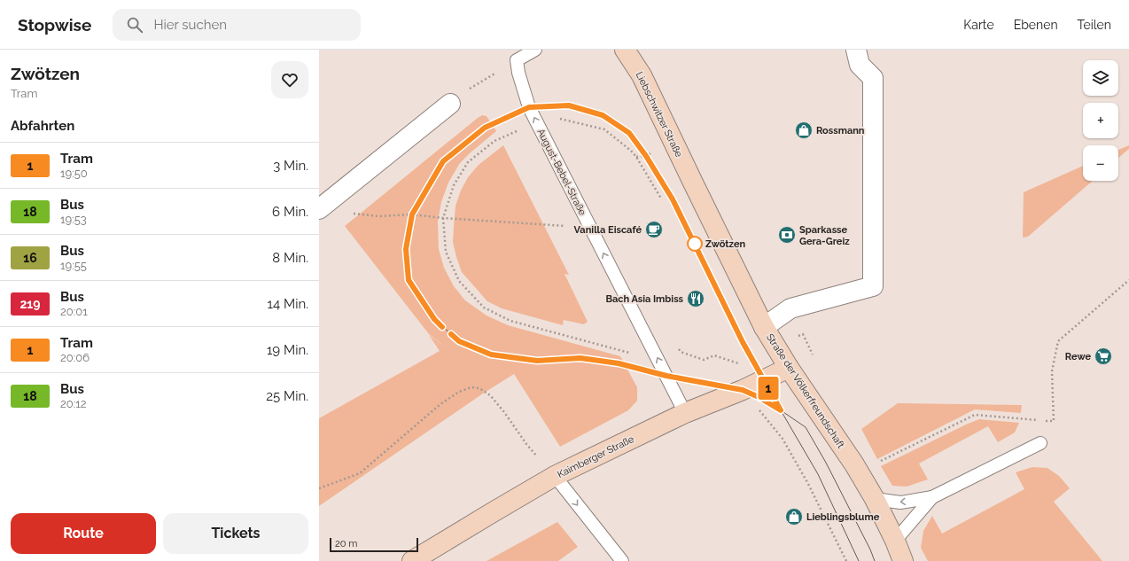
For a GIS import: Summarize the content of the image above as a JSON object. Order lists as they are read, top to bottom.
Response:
{
  "streets": {
    "main road": ["Liebschwitzer Straße", "Straße der Völkerfreundschaft", "Kaimberger Straße"],
    "lane": ["August-Bebel-Straße"]
  },
  "crossings": [
    ["Liebschwitzer Straße", "Straße der Völkerfreundschaft"],
    ["August-Bebel-Straße", "Kaimberger Straße"],
    ["Straße der Völkerfreundschaft", "Kaimberger Straße"]
  ],
  "one_way": ["August-Bebel-Straße"],
  "places": {
    "shop": ["Rossmann", "Lieblingsblume"],
    "cafe": ["Vanilla Eiscafé"],
    "bank": ["Sparkasse Gera-Greiz"],
    "other": ["Zwötzen"],
    "restaurant": ["Bach Asia Imbiss"],
    "supermarket": ["Rewe"]
  },
  "lines": ["tram line 1"],
  "scale_bar": "20 m",
  "page": {
    "header": "Stopwise",
    "search": "Hier suchen",
    "nav": ["Karte", "Ebenen", "Teilen"],
    "heading": [
      ["Zwötzen", "Tram"],
      "Abfahrten"
    ],
    "on_map": "1",
    "map_buttons": ["+", "−"],
    "list": [
      {
        "mark": "1",
        "name": "Tram",
        "note": "19:50",
        "value": "3 Min."
      },
      {
        "mark": "18",
        "name": "Bus",
        "note": "19:53",
        "value": "6 Min."
      },
      {
        "mark": "16",
        "name": "Bus",
        "note": "19:55",
        "value": "8 Min."
      },
      {
        "mark": "219",
        "name": "Bus",
        "note": "20:01",
        "value": "14 Min."
      },
      {
        "mark": "1",
        "name": "Tram",
        "note": "20:06",
        "value": "19 Min."
      },
      {
        "mark": "18",
        "name": "Bus",
        "note": "20:12",
        "value": "25 Min."
      }
    ],
    "buttons": ["Route", "Tickets"],
    "scale": "20 m"
  }
}
